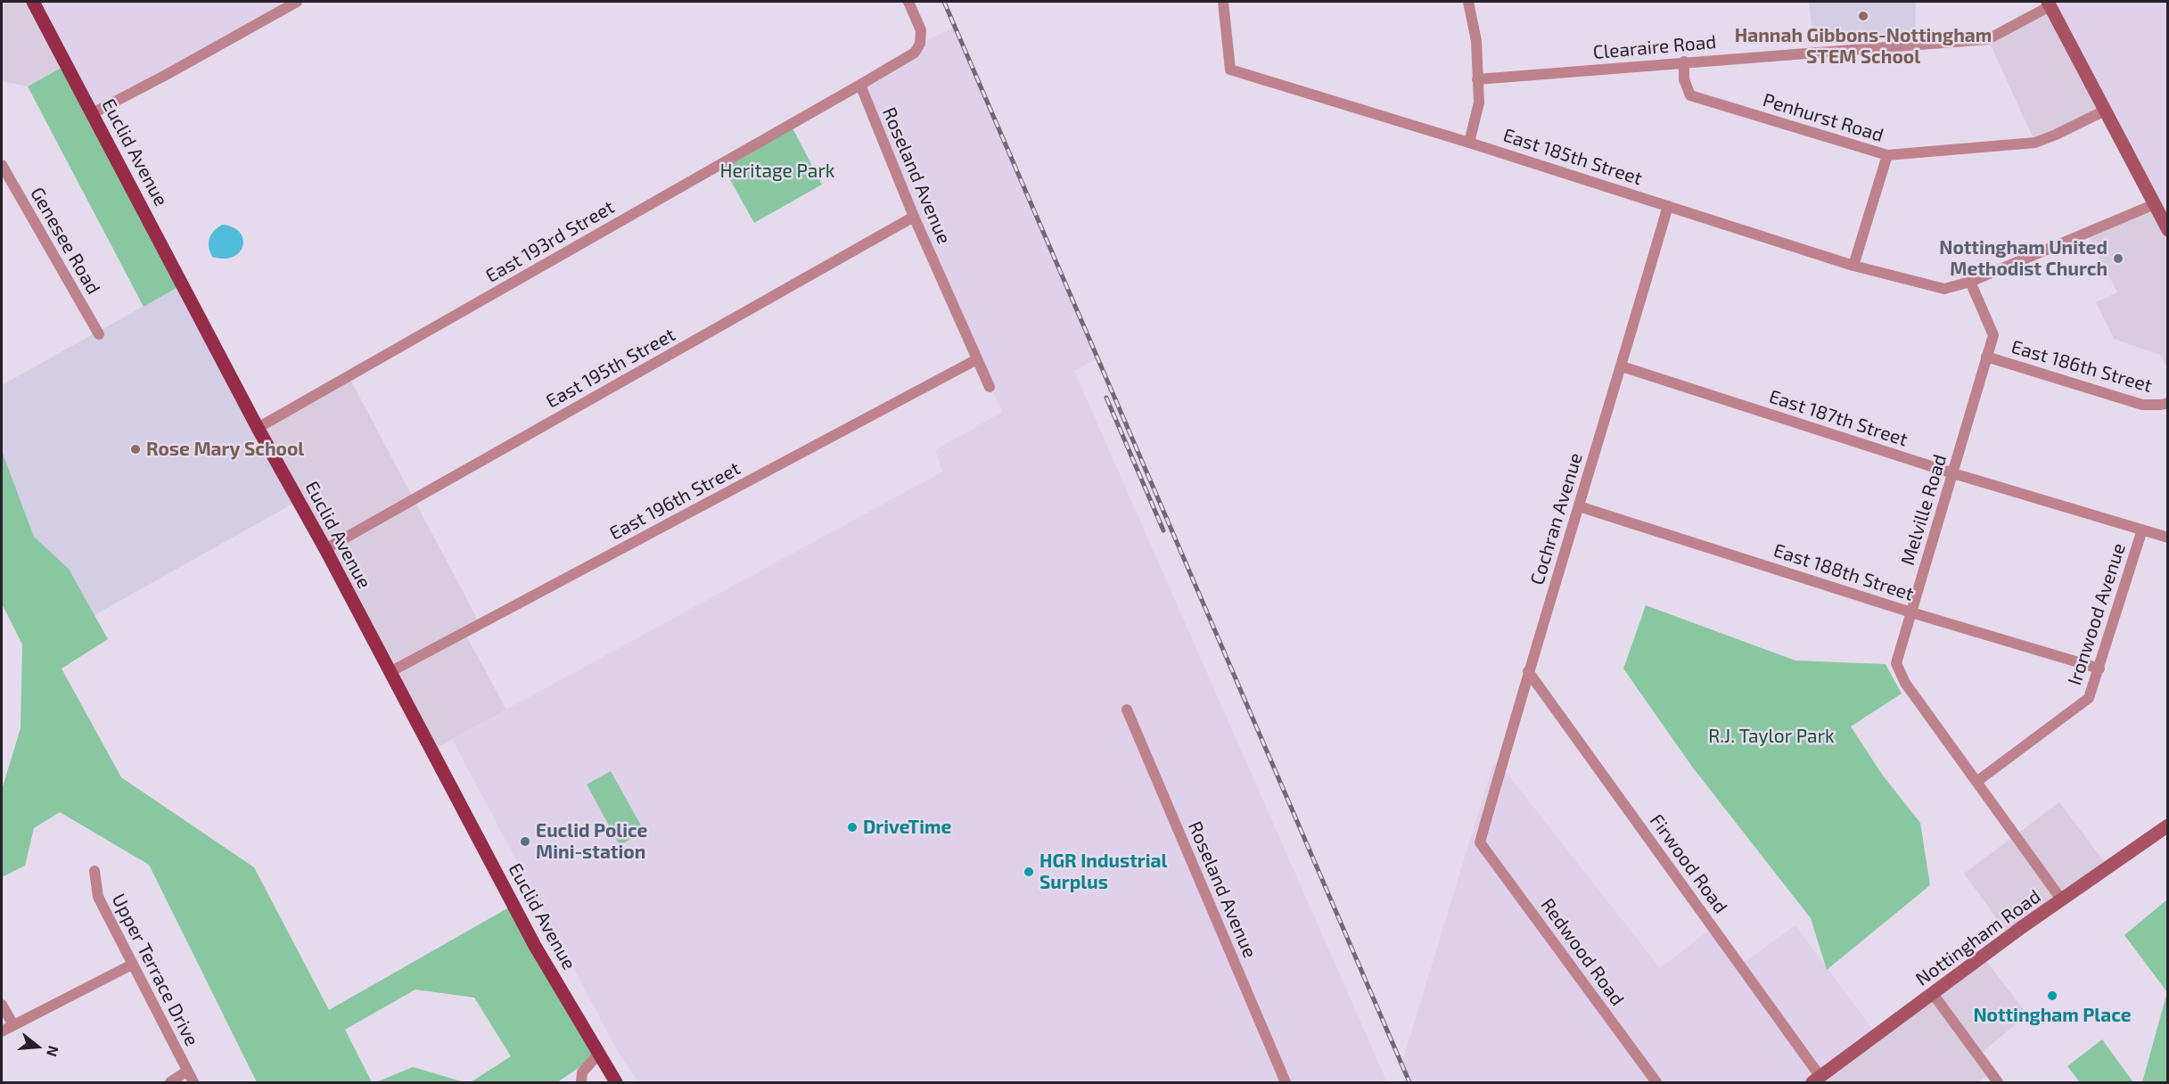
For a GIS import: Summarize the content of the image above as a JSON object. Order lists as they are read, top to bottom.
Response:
{
  "streets": {
    "main road": ["Euclid Avenue"],
    "street": [
      "Clearaire Road",
      "Penhurst Road",
      "East 185th Street",
      "Roseland Avenue",
      "Genesee Road",
      "East 193rd Street",
      "East 186th Street",
      "East 195th Street",
      "East 187th Street",
      "East 196th Street",
      "Melville Road",
      "Cochran Avenue",
      "East 188th Street",
      "Ironwood Avenue",
      "Firwood Road",
      "Nottingham Road",
      "Redwood Road",
      "Upper Terrace Drive"
    ]
  },
  "crossings": [
    ["Clearaire Road", "Penhurst Road"],
    ["Euclid Avenue", "East 193rd Street"],
    ["Euclid Avenue", "East 195th Street"],
    ["Euclid Avenue", "East 196th Street"],
    ["East 185th Street", "Melville Road"],
    ["East 185th Street", "Cochran Avenue"],
    ["Roseland Avenue", "East 193rd Street"],
    ["Roseland Avenue", "East 195th Street"],
    ["Roseland Avenue", "East 196th Street"],
    ["East 186th Street", "Melville Road"],
    ["East 187th Street", "Melville Road"],
    ["East 187th Street", "Cochran Avenue"],
    ["East 187th Street", "Ironwood Avenue"],
    ["Melville Road", "East 188th Street"],
    ["Melville Road", "Ironwood Avenue"],
    ["Melville Road", "Nottingham Road"],
    ["Cochran Avenue", "East 188th Street"],
    ["Cochran Avenue", "Firwood Road"],
    ["Cochran Avenue", "Redwood Road"],
    ["East 188th Street", "Ironwood Avenue"],
    ["Firwood Road", "Nottingham Road"]
  ],
  "parks": ["Heritage Park", "R.J. Taylor Park"],
  "places": [
    "Hannah Gibbons-Nottingham STEM School",
    "Nottingham United Methodist Church",
    "Rose Mary School",
    "DriveTime",
    "Euclid Police Mini-station",
    "HGR Industrial Surplus",
    "Nottingham Place"
  ],
  "north": "right"
}
